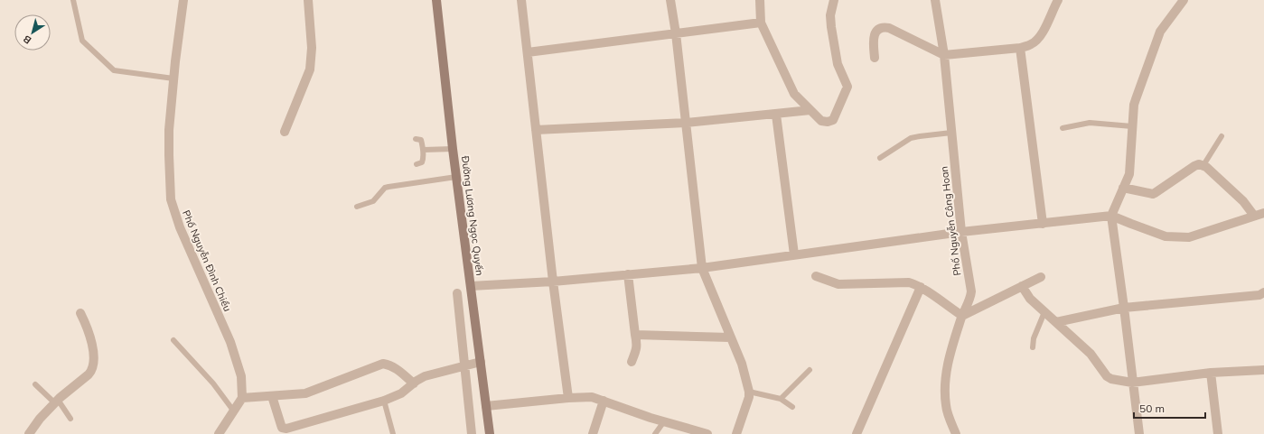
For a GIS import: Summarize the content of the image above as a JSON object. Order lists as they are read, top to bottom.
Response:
{
  "streets": {
    "main road": ["Đường Lương Ngọc Quyến"],
    "street": ["Phố Nguyễn Công Hoan", "Phố Nguyễn Đình Chiểu"]
  },
  "scale_bar": "50 m",
  "north": "bottom left"
}
